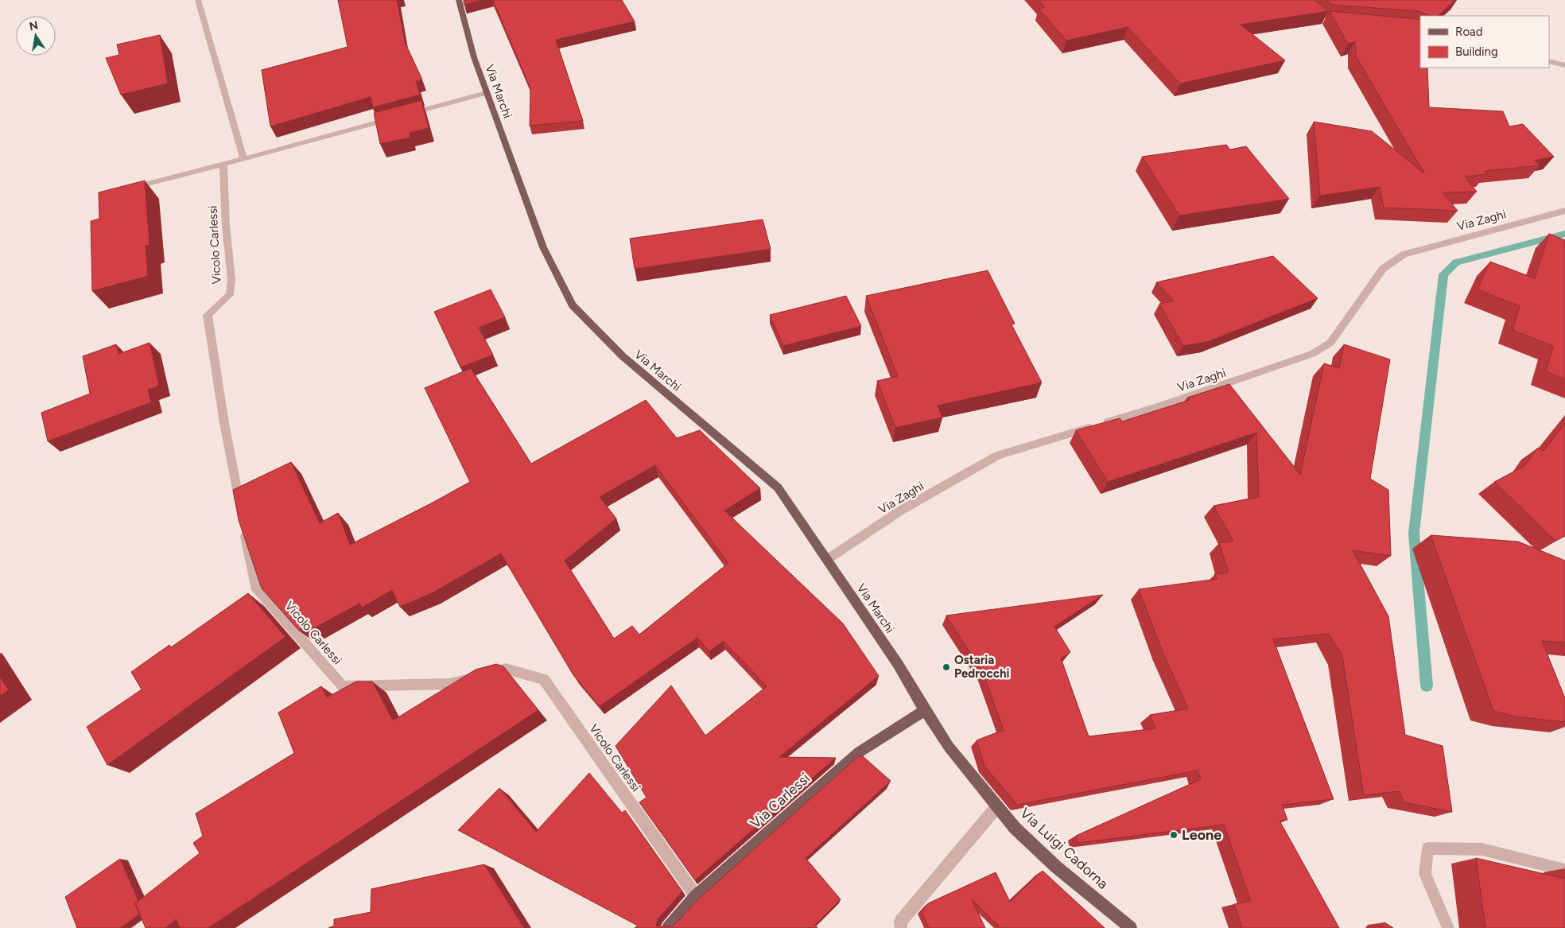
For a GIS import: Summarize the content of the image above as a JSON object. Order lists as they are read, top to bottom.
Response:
{
  "streets": {
    "main road": ["Via Marchi", "Via Carlessi", "Via Luigi Cadorna"],
    "street": ["Via Zaghi", "Vicolo Carlessi"]
  },
  "crossings": [
    ["Via Marchi", "Via Zaghi"],
    ["Via Marchi", "Via Carlessi"],
    ["Via Marchi", "Via Luigi Cadorna"],
    ["Vicolo Carlessi", "Via Carlessi"],
    ["Via Carlessi", "Via Luigi Cadorna"]
  ],
  "places": ["Ostaria Pedrocchi", "Leone"],
  "legend": ["Road", "Building"],
  "north": "top"
}
